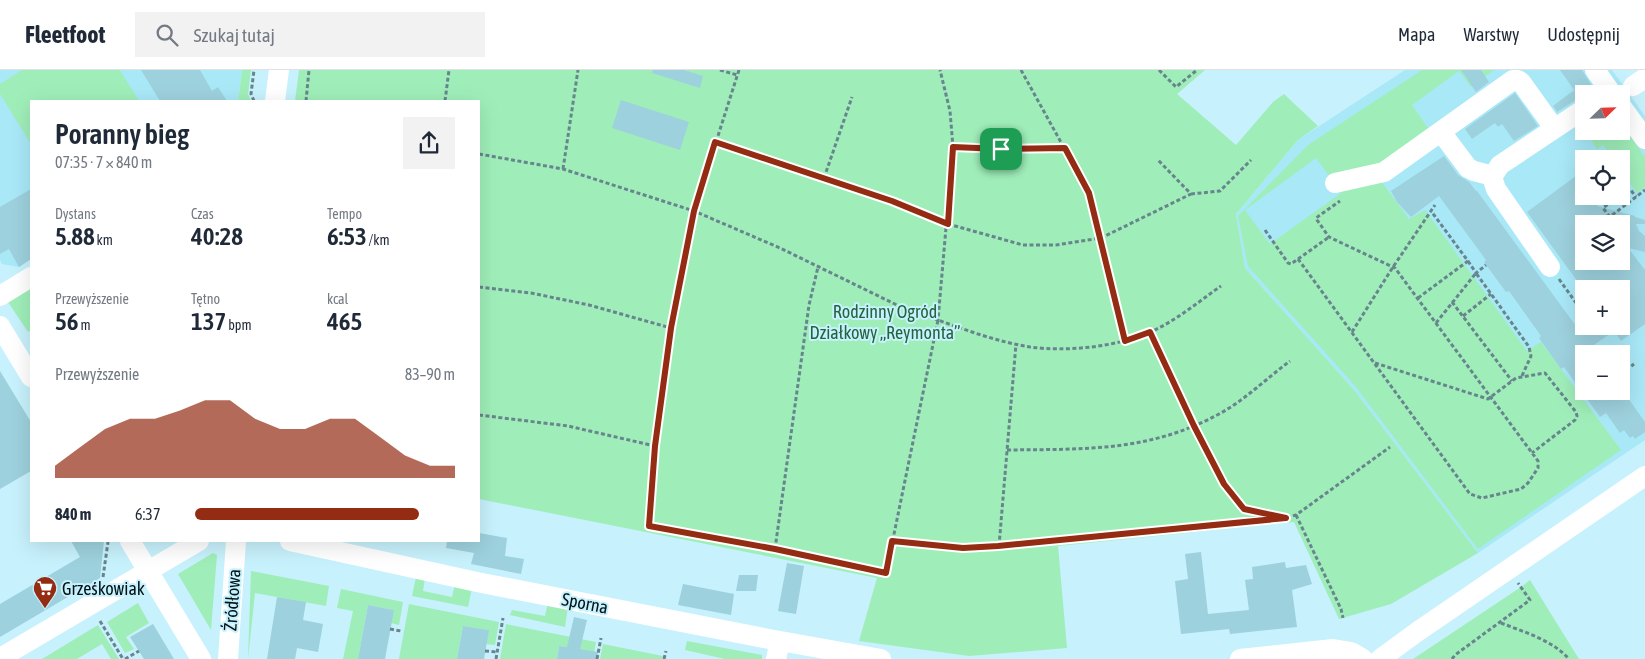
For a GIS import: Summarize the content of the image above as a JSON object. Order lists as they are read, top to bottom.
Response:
{
  "streets": {
    "street": ["Źródłowa", "Sporna"]
  },
  "parks": ["Rodzinny Ogród Działkowy „Reymonta”"],
  "places": {
    "supermarket": ["Grześkowiak"]
  },
  "north": "top right",
  "page": {
    "header": "Fleetfoot",
    "search": "Szukaj tutaj",
    "nav": ["Mapa", "Warstwy", "Udostępnij"],
    "map_buttons": ["+", "−"],
    "heading": ["Poranny bieg", "07:35 · 7 × 840 m"],
    "stats": [
      ["Dystans", "5.88 km"],
      ["Czas", "40:28"],
      ["Tempo", "6:53 /km"],
      ["Przewyższenie", "56 m"],
      ["Tętno", "137 bpm"],
      ["kcal", "465"]
    ],
    "chart": ["Przewyższenie", "83–90 m"],
    "list": [
      {
        "name": "840 m",
        "note": "6:37"
      }
    ]
  }
}
